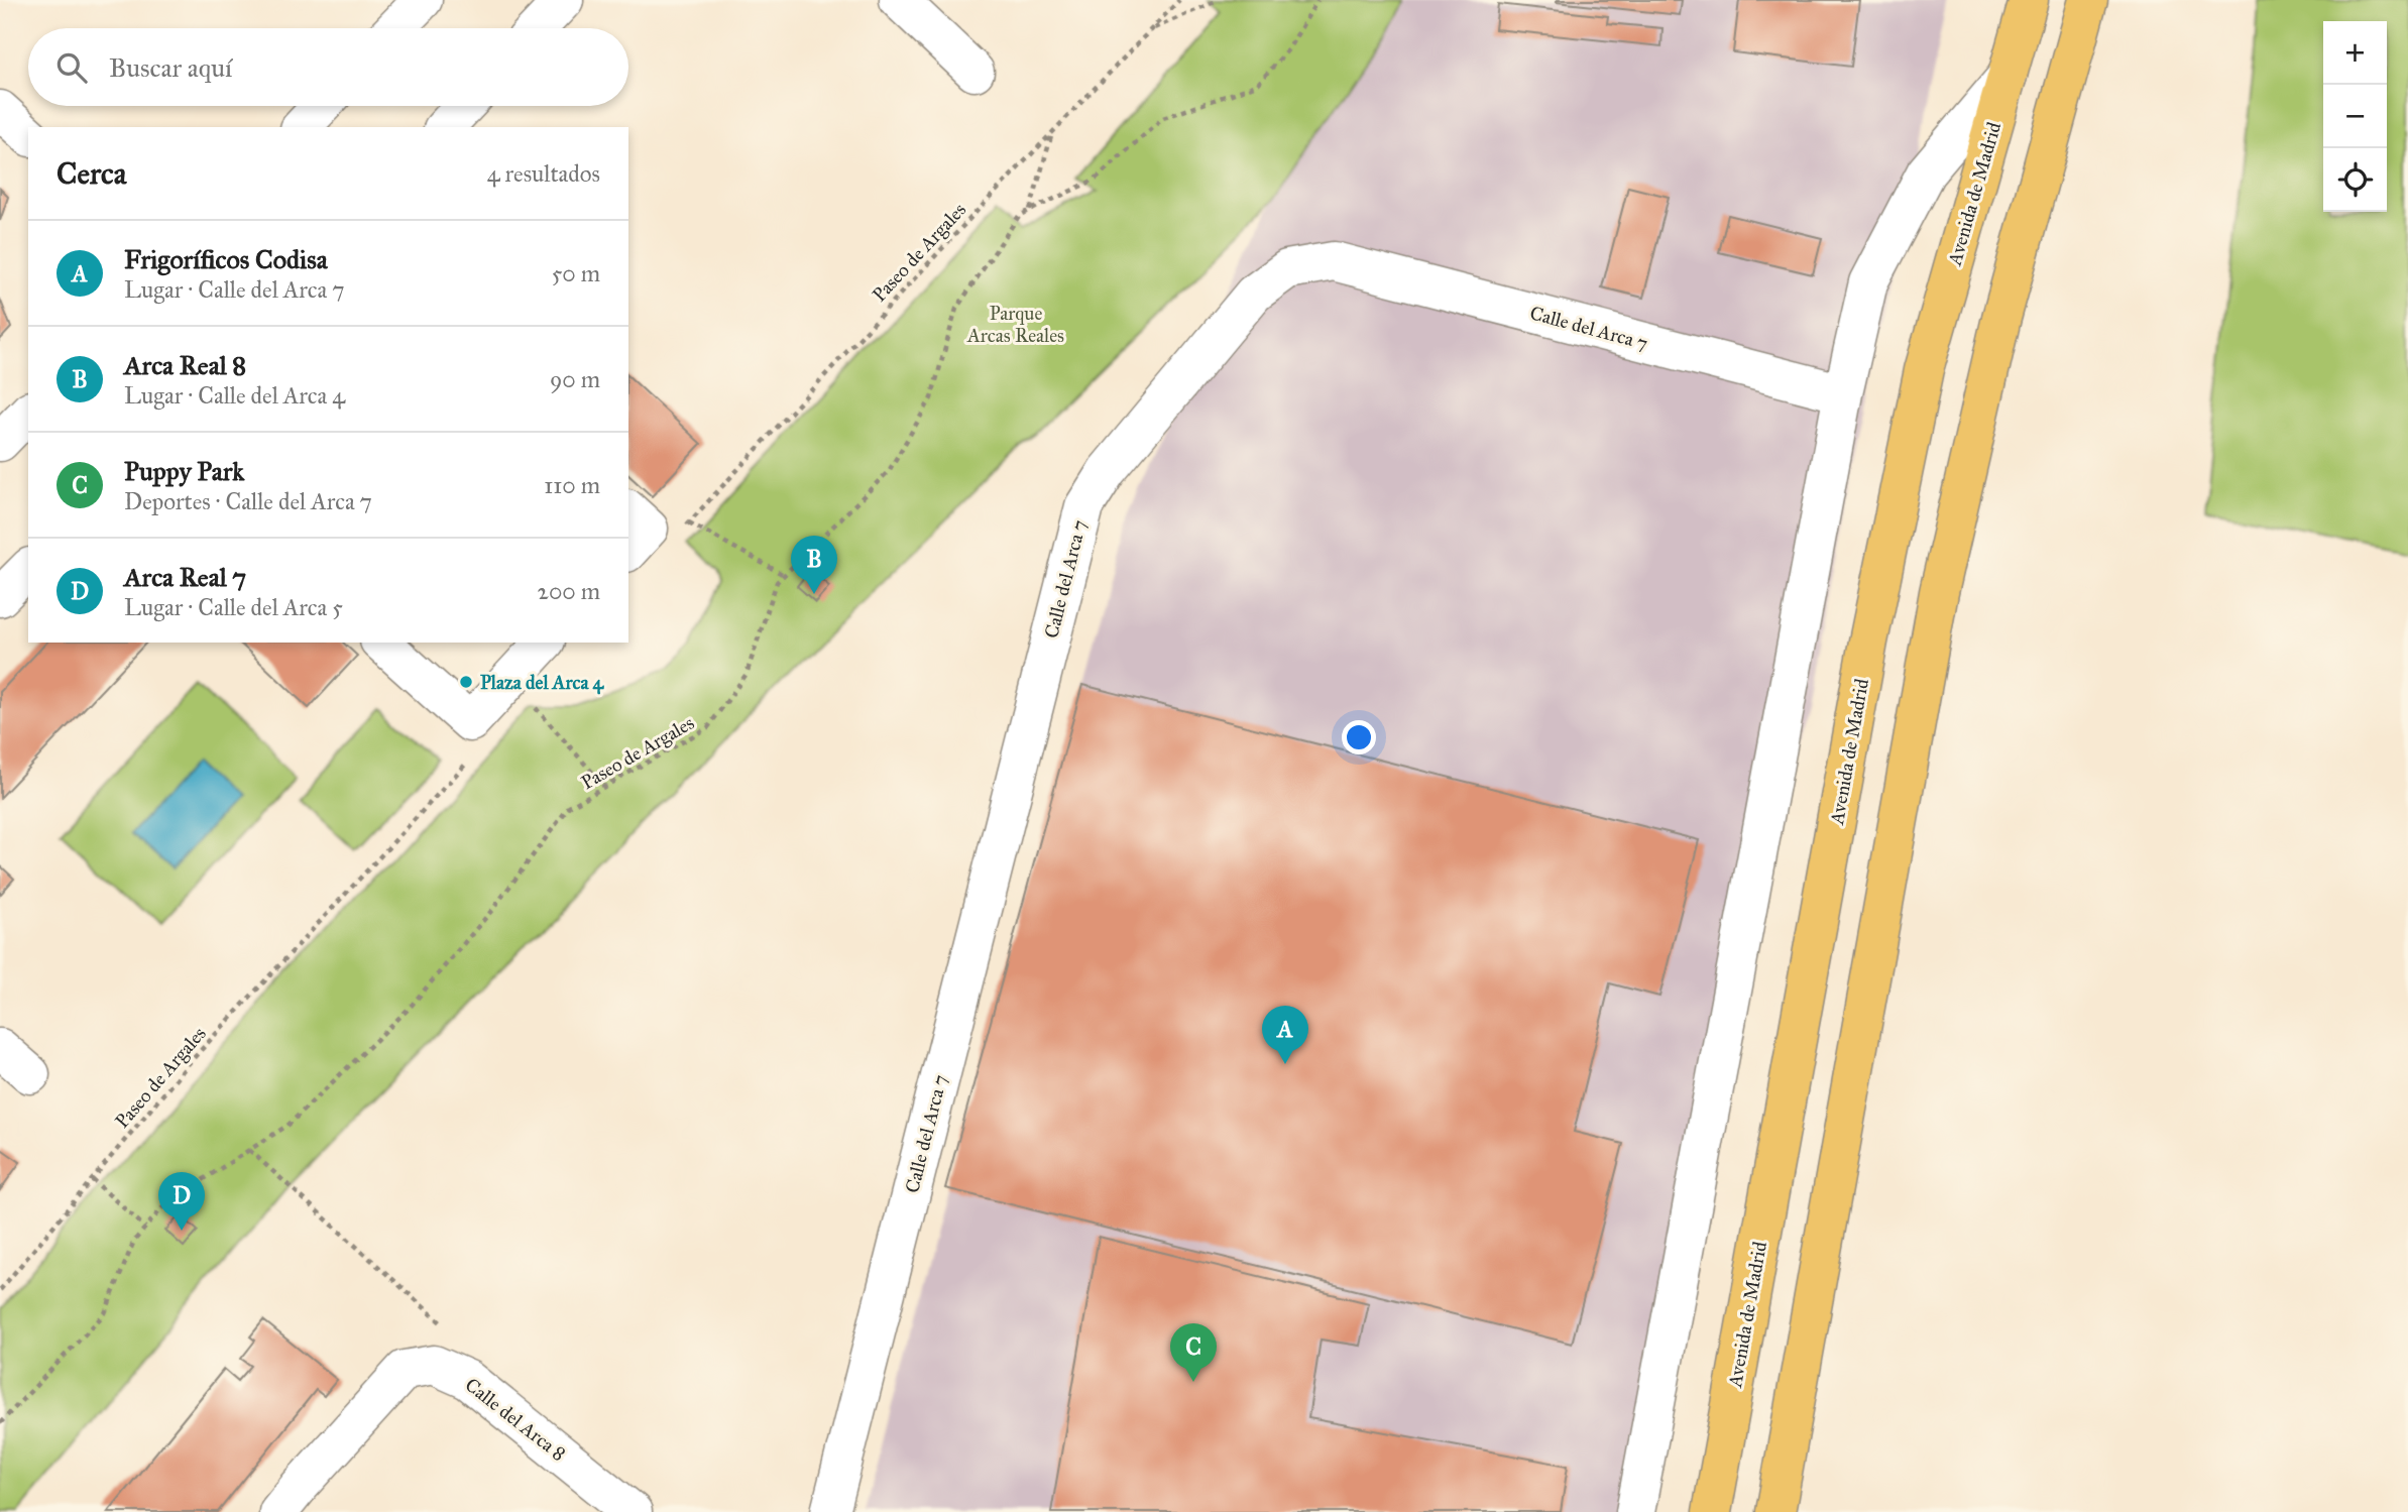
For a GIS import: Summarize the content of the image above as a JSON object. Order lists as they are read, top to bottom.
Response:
{
  "streets": {
    "main road": ["Avenida de Madrid"],
    "street": ["Calle del Arca 7", "Calle del Arca 8"],
    "path": ["Paseo de Argales"]
  },
  "parks": ["Parque Arcas Reales"],
  "places": ["Plaza del Arca 4"],
  "page": {
    "map_buttons": ["+", "−"],
    "search": "Buscar aquí",
    "heading": ["Cerca", "4 resultados"],
    "list": [
      {
        "mark": "A",
        "name": "Frigoríficos Codisa",
        "note": "Lugar · Calle del Arca 7",
        "value": "50 m"
      },
      {
        "mark": "B",
        "name": "Arca Real 8",
        "note": "Lugar · Calle del Arca 4",
        "value": "90 m"
      },
      {
        "mark": "C",
        "name": "Puppy Park",
        "note": "Deportes · Calle del Arca 7",
        "value": "110 m"
      },
      {
        "mark": "D",
        "name": "Arca Real 7",
        "note": "Lugar · Calle del Arca 5",
        "value": "200 m"
      }
    ],
    "pins": [
      "B",
      "A",
      "D",
      "C"
    ]
  }
}
